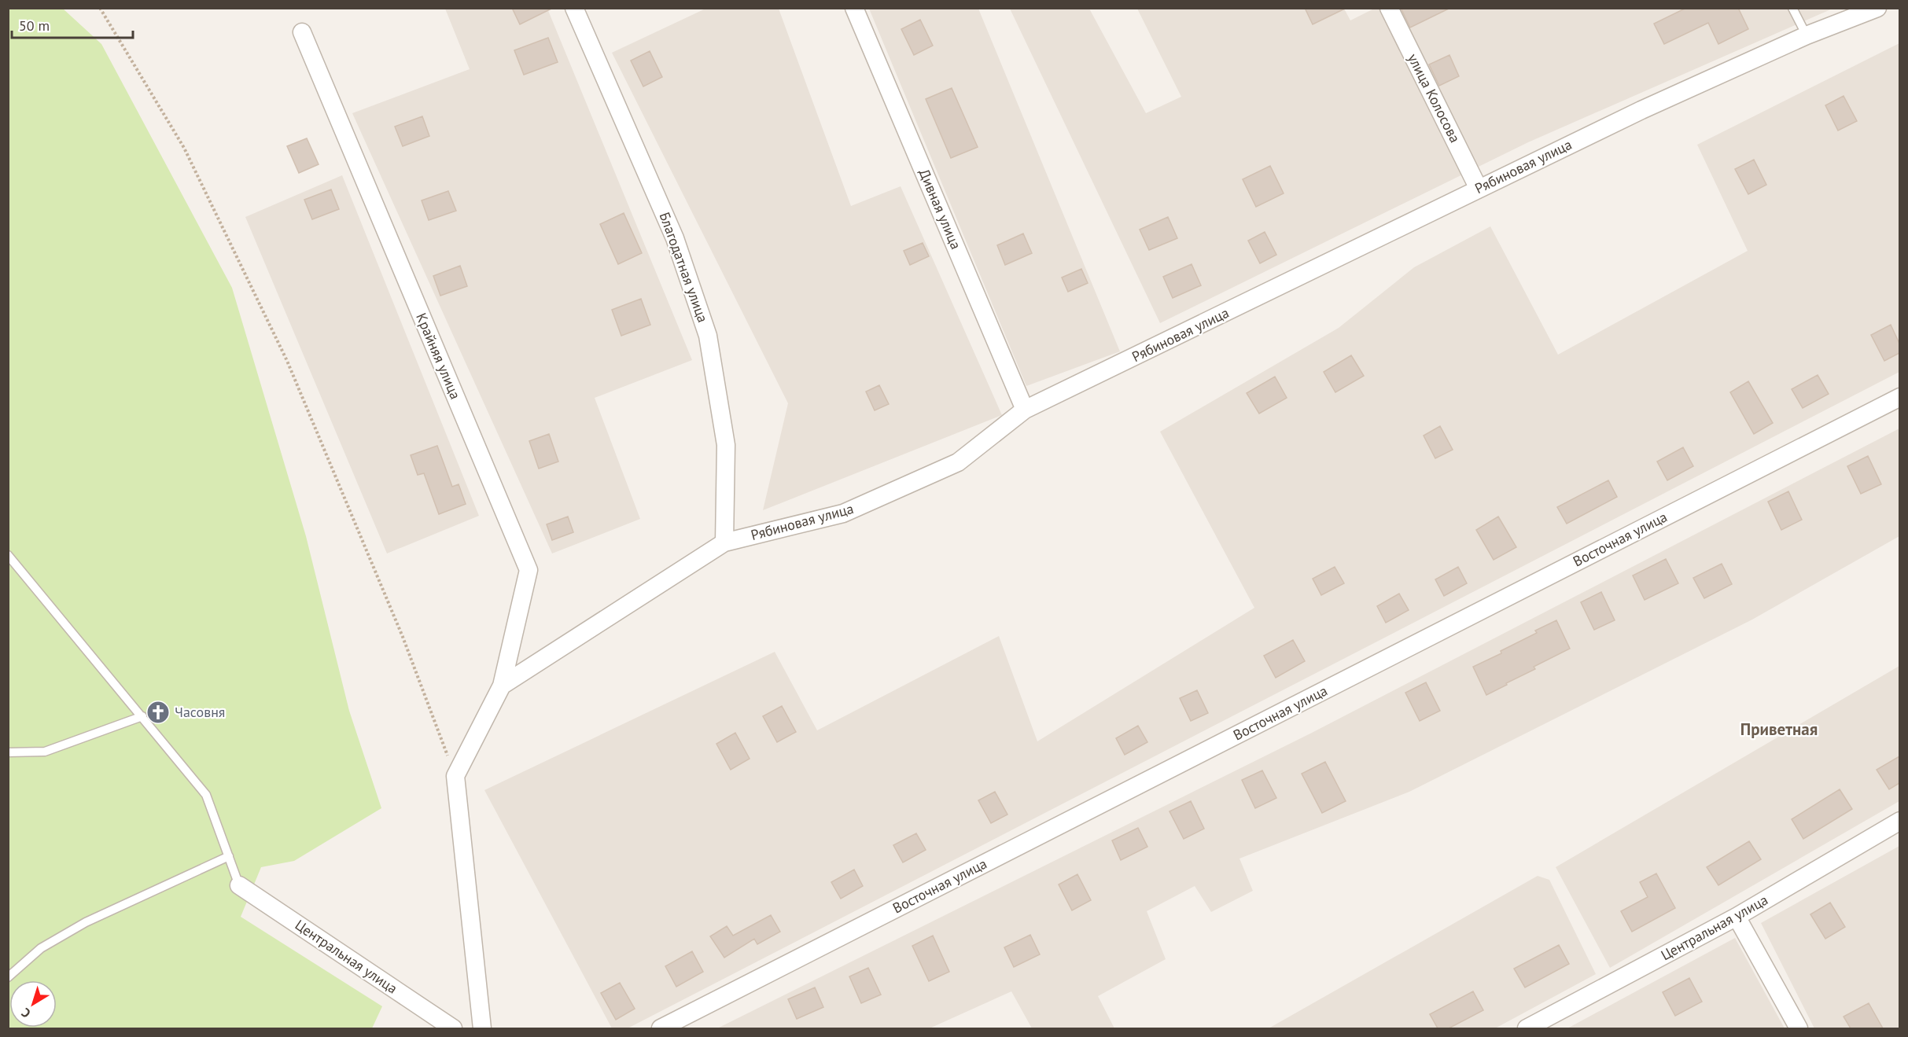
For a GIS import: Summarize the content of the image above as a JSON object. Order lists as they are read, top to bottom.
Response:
{
  "streets": {
    "street": [
      "улица Колосова",
      "Рябиновая улица",
      "Дивная улица",
      "Благодатная улица",
      "Крайняя улица",
      "Восточная улица",
      "Центральная улица"
    ]
  },
  "crossings": [
    ["улица Колосова", "Рябиновая улица"],
    ["Рябиновая улица", "Дивная улица"],
    ["Рябиновая улица", "Благодатная улица"],
    ["Рябиновая улица", "Крайняя улица"]
  ],
  "districts": ["Приветная"],
  "places": {
    "church": ["Часовня"]
  },
  "scale_bar": "50 m",
  "north": "bottom left"
}
